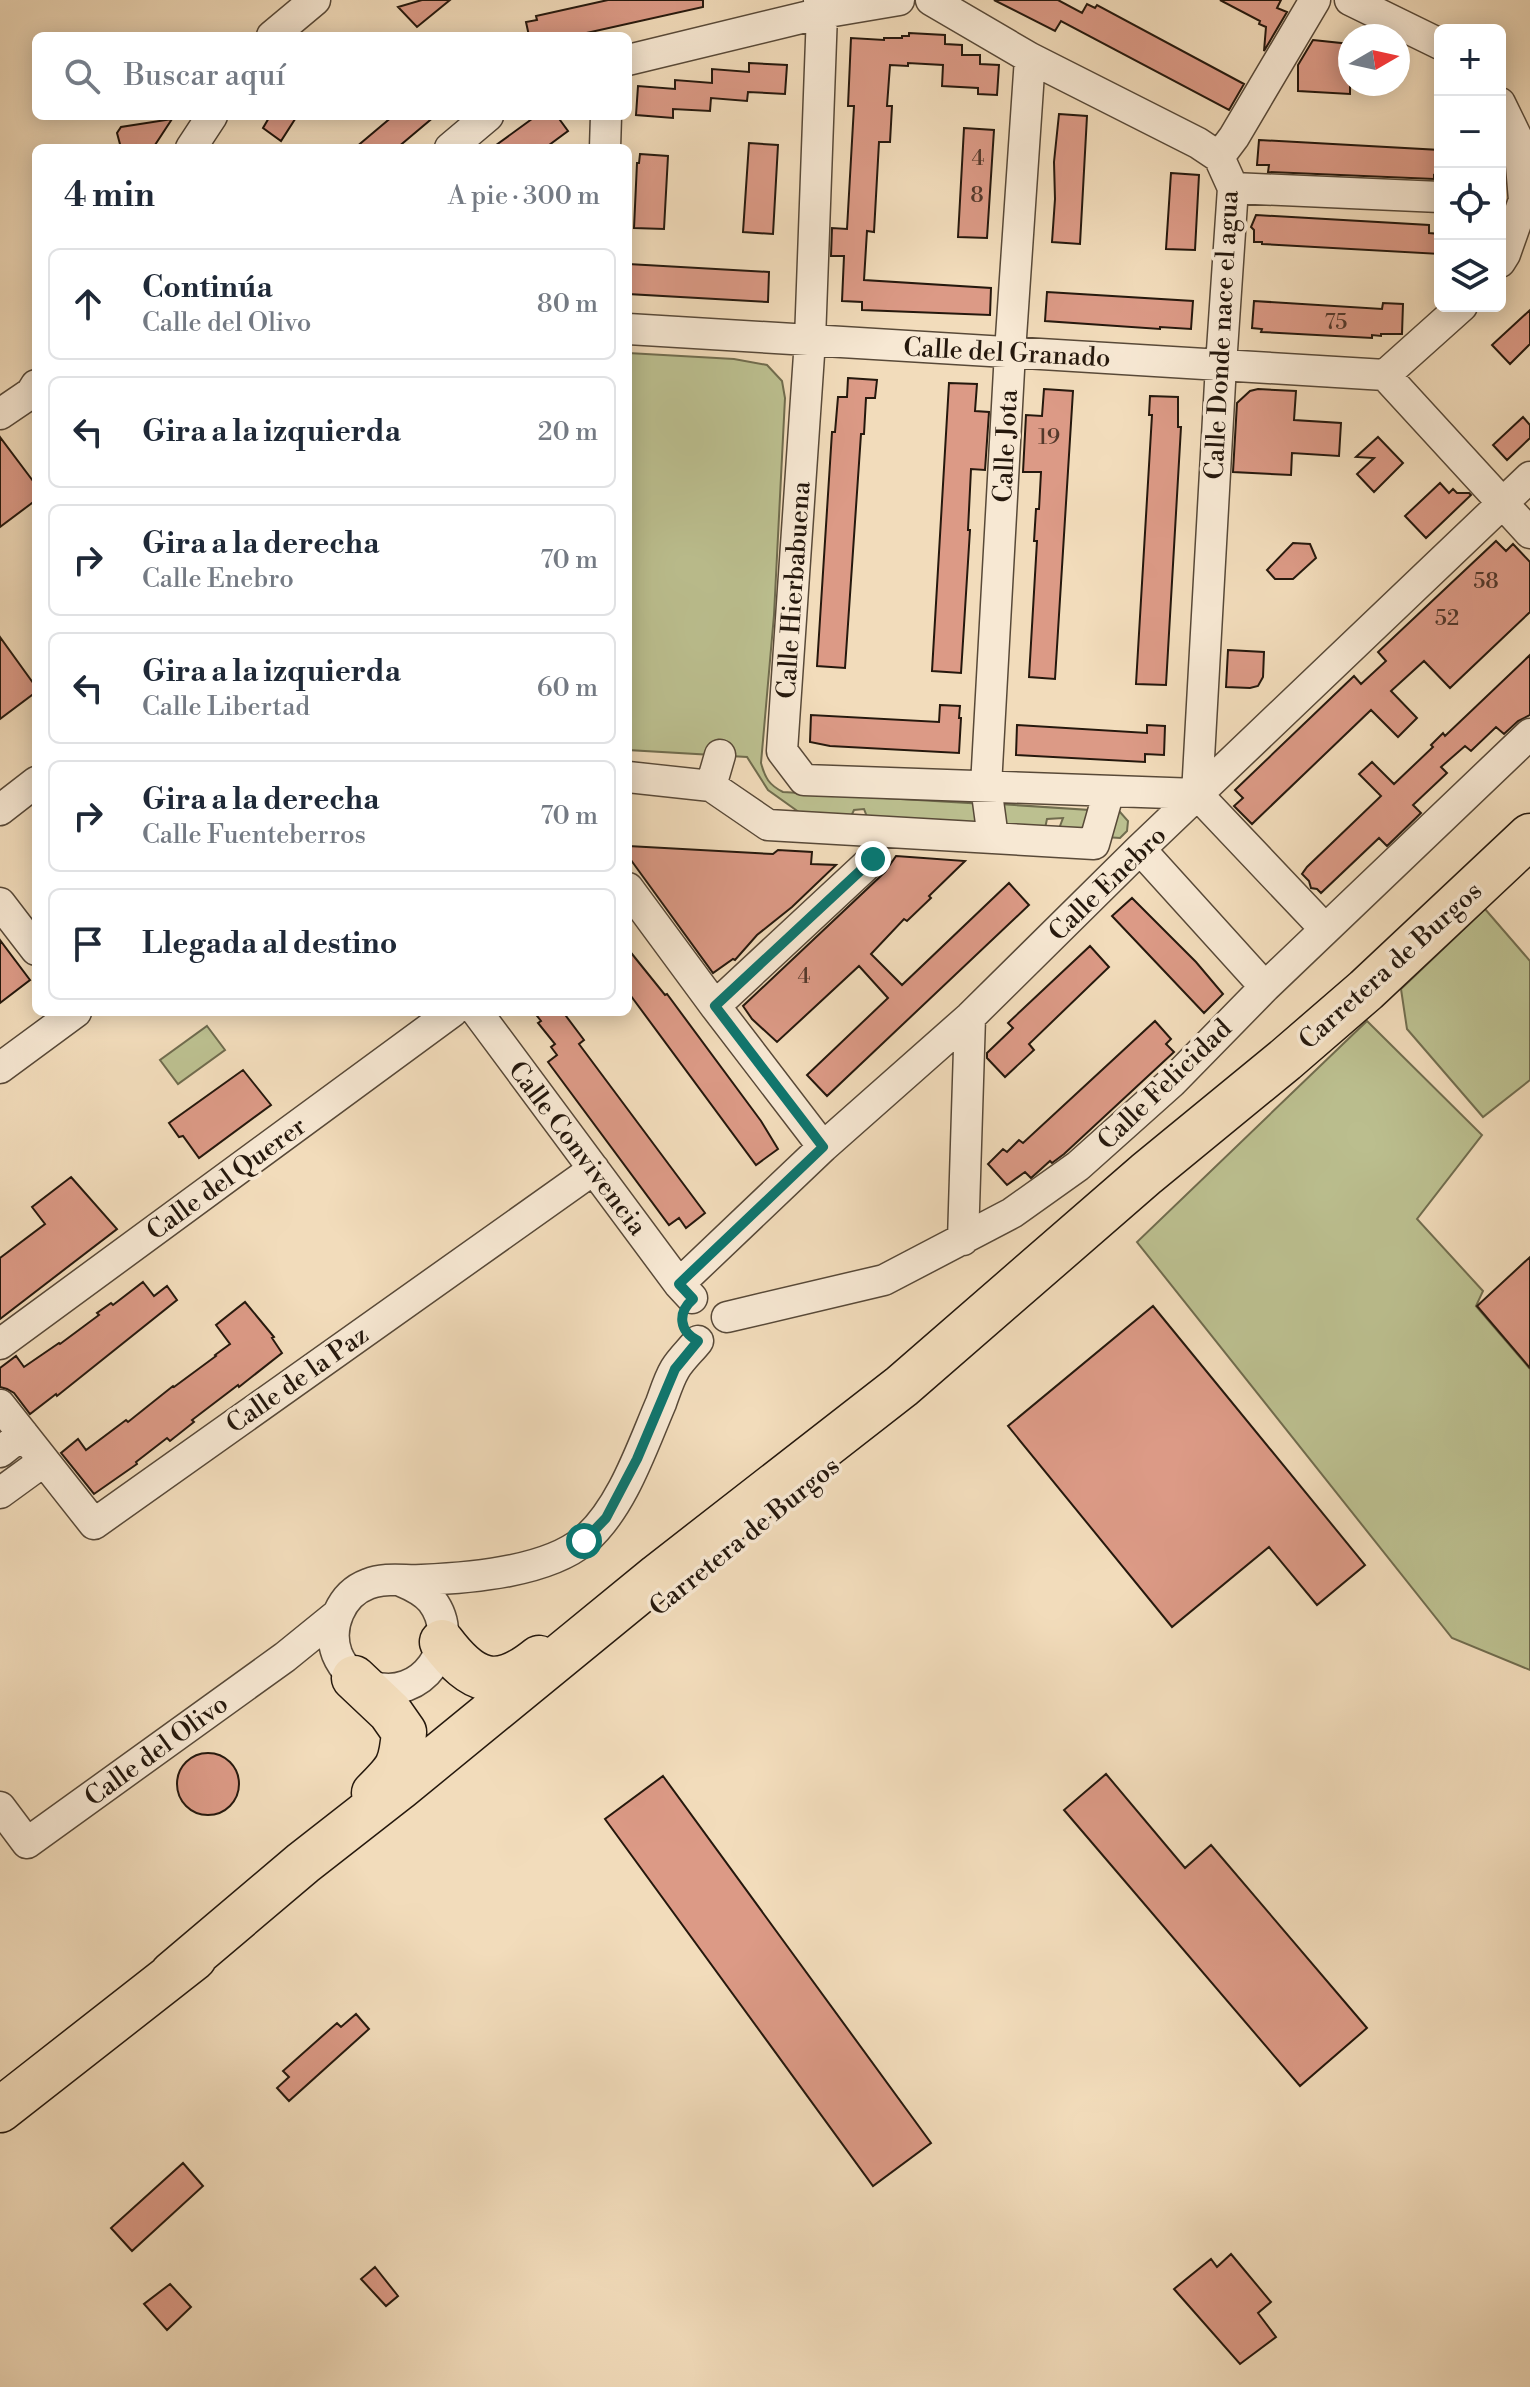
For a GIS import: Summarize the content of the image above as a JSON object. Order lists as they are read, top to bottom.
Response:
{
  "streets": {
    "highway": ["Carretera de Burgos"],
    "street": [
      "Calle Donde nace el agua",
      "Calle del Granado",
      "Calle Jota",
      "Calle Hierbabuena",
      "Calle Enebro",
      "Calle Felicidad",
      "Calle Convivencia",
      "Calle del Querer",
      "Calle de la Paz",
      "Calle del Olivo"
    ]
  },
  "crossings": [
    ["Calle Donde nace el agua", "Calle del Granado"],
    ["Calle Donde nace el agua", "Calle Jota"],
    ["Calle Donde nace el agua", "Calle Hierbabuena"],
    ["Calle Donde nace el agua", "Calle Enebro"],
    ["Calle del Granado", "Calle Jota"],
    ["Calle del Granado", "Calle Hierbabuena"],
    ["Calle Jota", "Calle Hierbabuena"],
    ["Calle Hierbabuena", "Calle Enebro"],
    ["Calle Enebro", "Calle Felicidad"],
    ["Calle Enebro", "Calle Convivencia"],
    ["Calle Felicidad", "Calle Convivencia"],
    ["Calle Convivencia", "Calle de la Paz"]
  ],
  "house_numbers": [
    "4",
    "8",
    "75",
    "19",
    "58",
    "52",
    "4"
  ],
  "north": "right",
  "page": {
    "map_buttons": ["+", "−"],
    "search": "Buscar aquí",
    "heading": ["4 min", "A pie · 300 m"],
    "list": [
      ["Continúa", "Calle del Olivo", "80 m"],
      ["Gira a la izquierda", "20 m"],
      ["Gira a la derecha", "Calle Enebro", "70 m"],
      ["Gira a la izquierda", "Calle Libertad", "60 m"],
      ["Gira a la derecha", "Calle Fuenteberros", "70 m"],
      "Llegada al destino"
    ]
  }
}
